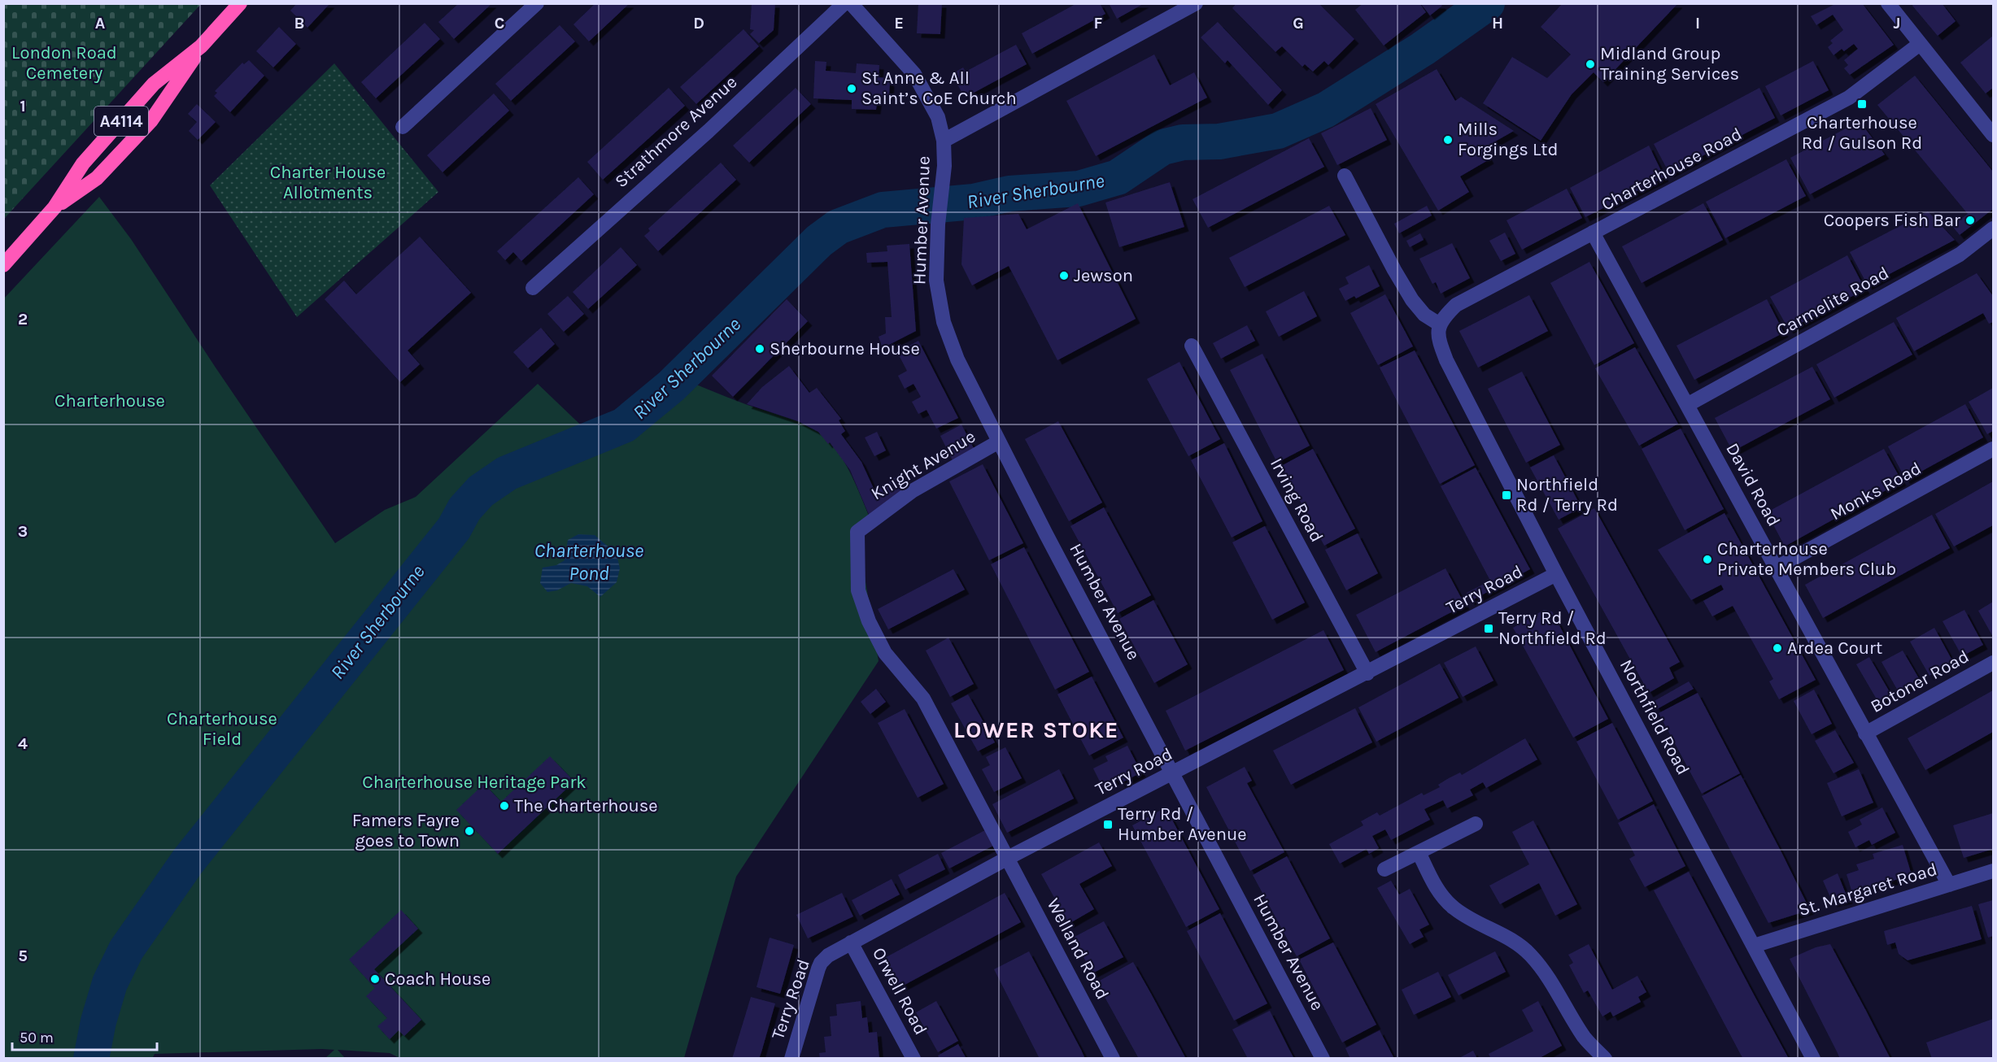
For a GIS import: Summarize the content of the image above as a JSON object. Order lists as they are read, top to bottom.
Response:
{
  "streets": {
    "highway": ["A4114"],
    "street": [
      "Strathmore Avenue",
      "Charterhouse Road",
      "Humber Avenue",
      "Carmelite Road",
      "Knight Avenue",
      "David Road",
      "Monks Road",
      "Irving Road",
      "Terry Road",
      "Botoner Road",
      "Northfield Road",
      "St. Margaret Road",
      "Welland Road",
      "Orwell Road"
    ]
  },
  "crossings": [
    ["Charterhouse Road", "David Road"],
    ["Charterhouse Road", "Northfield Road"],
    ["Humber Avenue", "Knight Avenue"],
    ["Humber Avenue", "Terry Road"],
    ["Carmelite Road", "David Road"],
    ["Knight Avenue", "Terry Road"],
    ["Knight Avenue", "Welland Road"],
    ["David Road", "Monks Road"],
    ["David Road", "Botoner Road"],
    ["David Road", "St. Margaret Road"],
    ["Irving Road", "Terry Road"],
    ["Terry Road", "Northfield Road"],
    ["Terry Road", "Welland Road"],
    ["Terry Road", "Orwell Road"],
    ["Northfield Road", "St. Margaret Road"]
  ],
  "districts": ["LOWER STOKE"],
  "water": ["River Sherbourne", "Charterhouse Pond"],
  "parks": [
    "London Road Cemetery",
    "Charter House Allotments",
    "Charterhouse",
    "Charterhouse Field",
    "Charterhouse Heritage Park"
  ],
  "places": {
    "other": [
      "Midland Group Training Services",
      "St Anne & All Saint’s CoE Church",
      "Mills Forgings Ltd",
      "Coopers Fish Bar",
      "Jewson",
      "Sherbourne House",
      "Charterhouse Private Members Club",
      "Ardea Court",
      "The Charterhouse",
      "Famers Fayre goes to Town",
      "Coach House"
    ],
    "transit": [
      "Charterhouse Rd / Gulson Rd",
      "Northfield Rd / Terry Rd",
      "Terry Rd / Northfield Rd",
      "Terry Rd / Humber Avenue"
    ]
  },
  "scale_bar": "50 m",
  "grid": {
    "columns": [
      "A",
      "B",
      "C",
      "D",
      "E",
      "F",
      "G",
      "H",
      "I",
      "J"
    ],
    "rows": [
      "1",
      "2",
      "3",
      "4",
      "5"
    ]
  }
}
